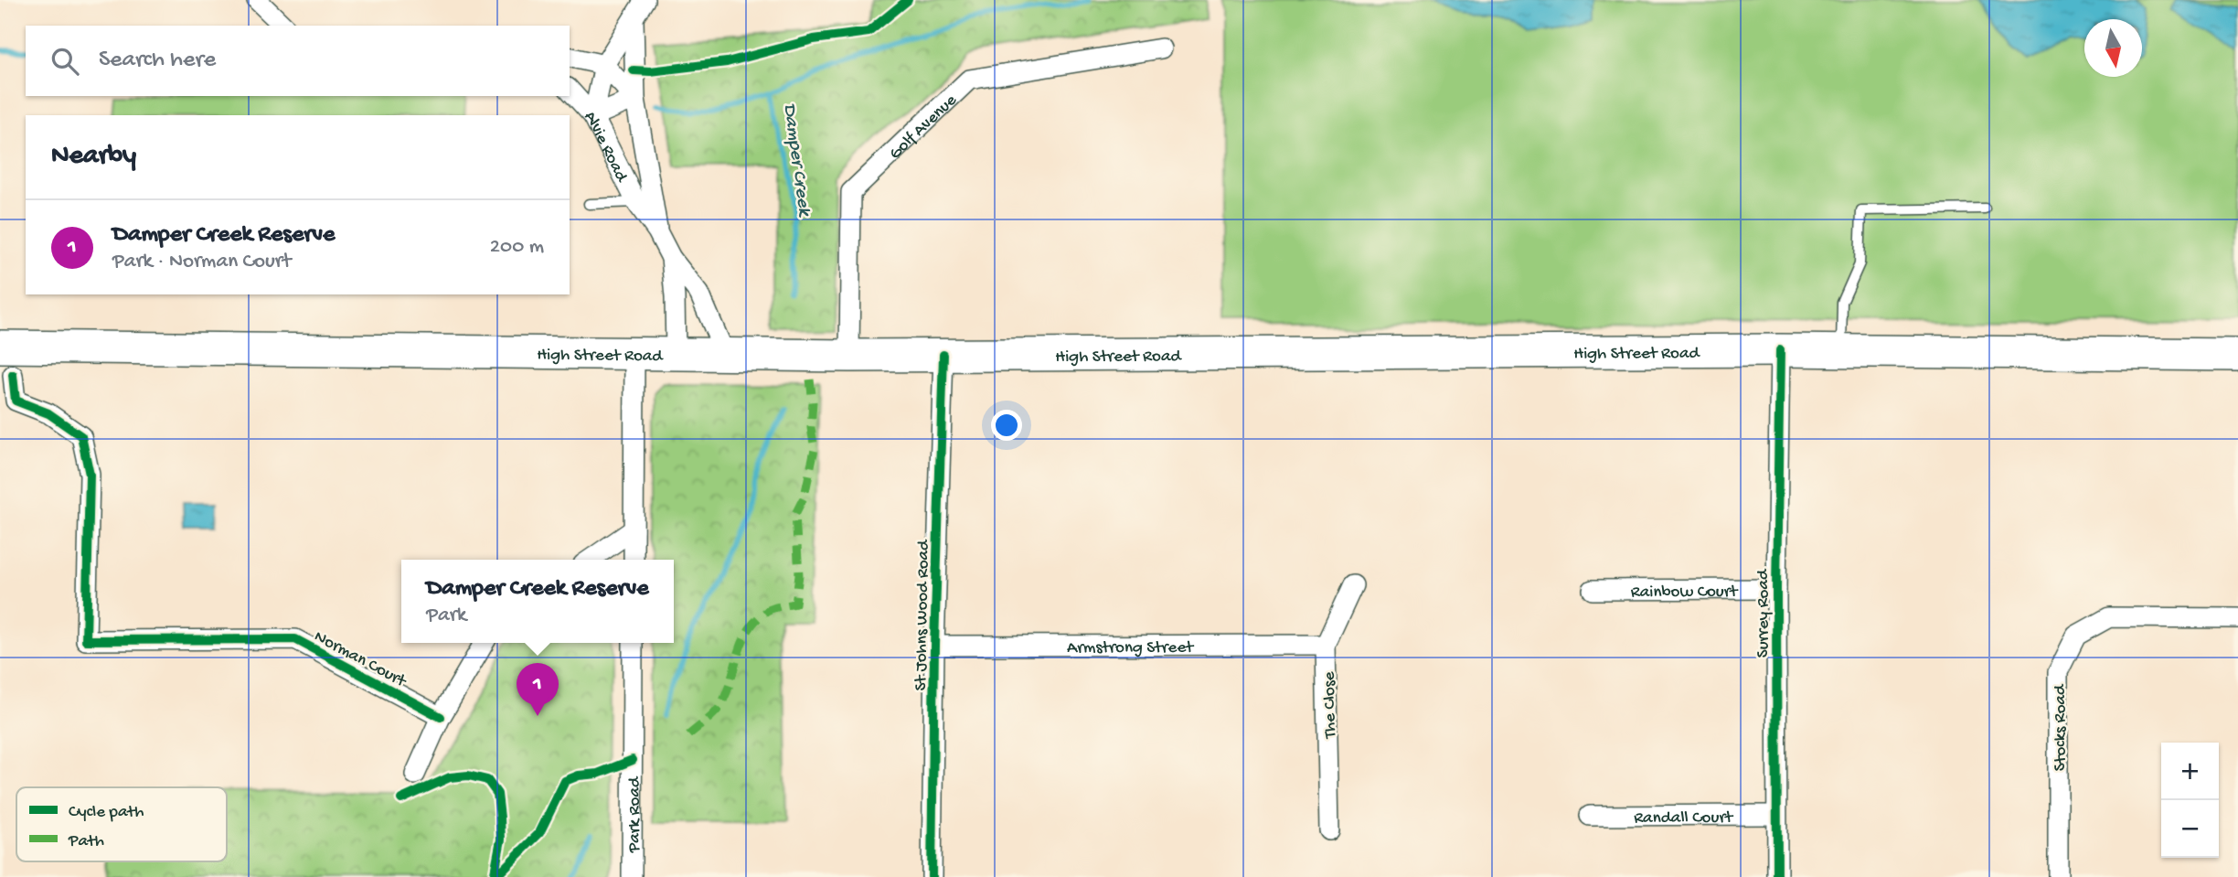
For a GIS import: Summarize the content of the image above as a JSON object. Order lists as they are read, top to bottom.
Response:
{
  "streets": {
    "main road": ["High Street Road"],
    "street": [
      "Golf Avenue",
      "Alvie Road",
      "Rainbow Court",
      "Surrey Road",
      "St Johns Wood Road",
      "Armstrong Street",
      "Norman Court",
      "The Close",
      "Stocks Road",
      "Park Road",
      "Randall Court"
    ]
  },
  "crossings": [
    ["Golf Avenue", "High Street Road"],
    ["Alvie Road", "High Street Road"],
    ["High Street Road", "Surrey Road"],
    ["High Street Road", "St Johns Wood Road"],
    ["High Street Road", "Norman Court"],
    ["Rainbow Court", "Surrey Road"],
    ["Surrey Road", "Randall Court"],
    ["St Johns Wood Road", "Armstrong Street"],
    ["Armstrong Street", "The Close"]
  ],
  "water": ["Damper Creek"],
  "legend": ["Cycle path", "Path"],
  "north": "bottom",
  "page": {
    "search": "Search here",
    "heading": "Nearby",
    "list": [
      {
        "mark": "1",
        "name": "Damper Creek Reserve",
        "note": "Park · Norman Court",
        "value": "200 m"
      }
    ],
    "popup": ["Damper Creek Reserve", "Park"],
    "pins": "1",
    "map_buttons": ["+", "−"]
  }
}
